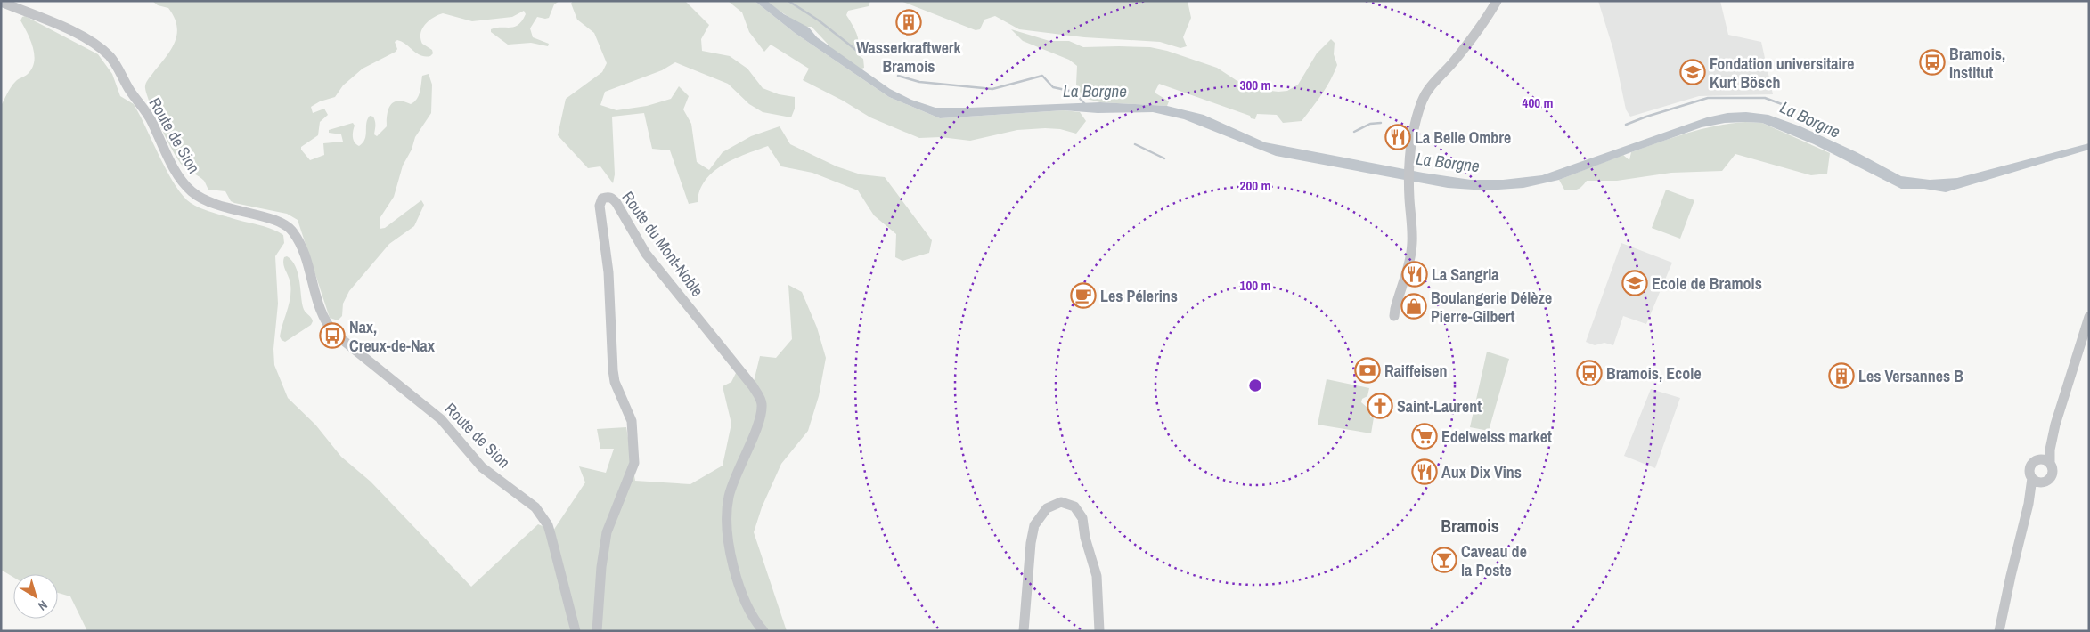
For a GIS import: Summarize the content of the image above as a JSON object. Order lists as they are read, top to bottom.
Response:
{
  "streets": {
    "street": ["Route de Sion", "Route du Mont-Noble"]
  },
  "districts": ["Bramois"],
  "water": ["La Borgne"],
  "places": {
    "building": ["Wasserkraftwerk Bramois", "Les Versannes B"],
    "bus stop": ["Bramois, Institut", "Nax, Creux-de-Nax", "Bramois, Ecole"],
    "school or university": ["Fondation universitaire Kurt Bösch", "Ecole de Bramois"],
    "restaurant": ["La Belle Ombre", "La Sangria", "Aux Dix Vins"],
    "cafe": ["Les Pélerins"],
    "shop": ["Boulangerie Délèze Pierre-Gilbert"],
    "bank": ["Raiffeisen"],
    "church": ["Saint-Laurent"],
    "supermarket": ["Edelweiss market"],
    "bar": ["Caveau de la Poste"]
  },
  "north": "bottom right",
  "rings": [
    "300 m",
    "400 m",
    "200 m",
    "100 m"
  ]
}
